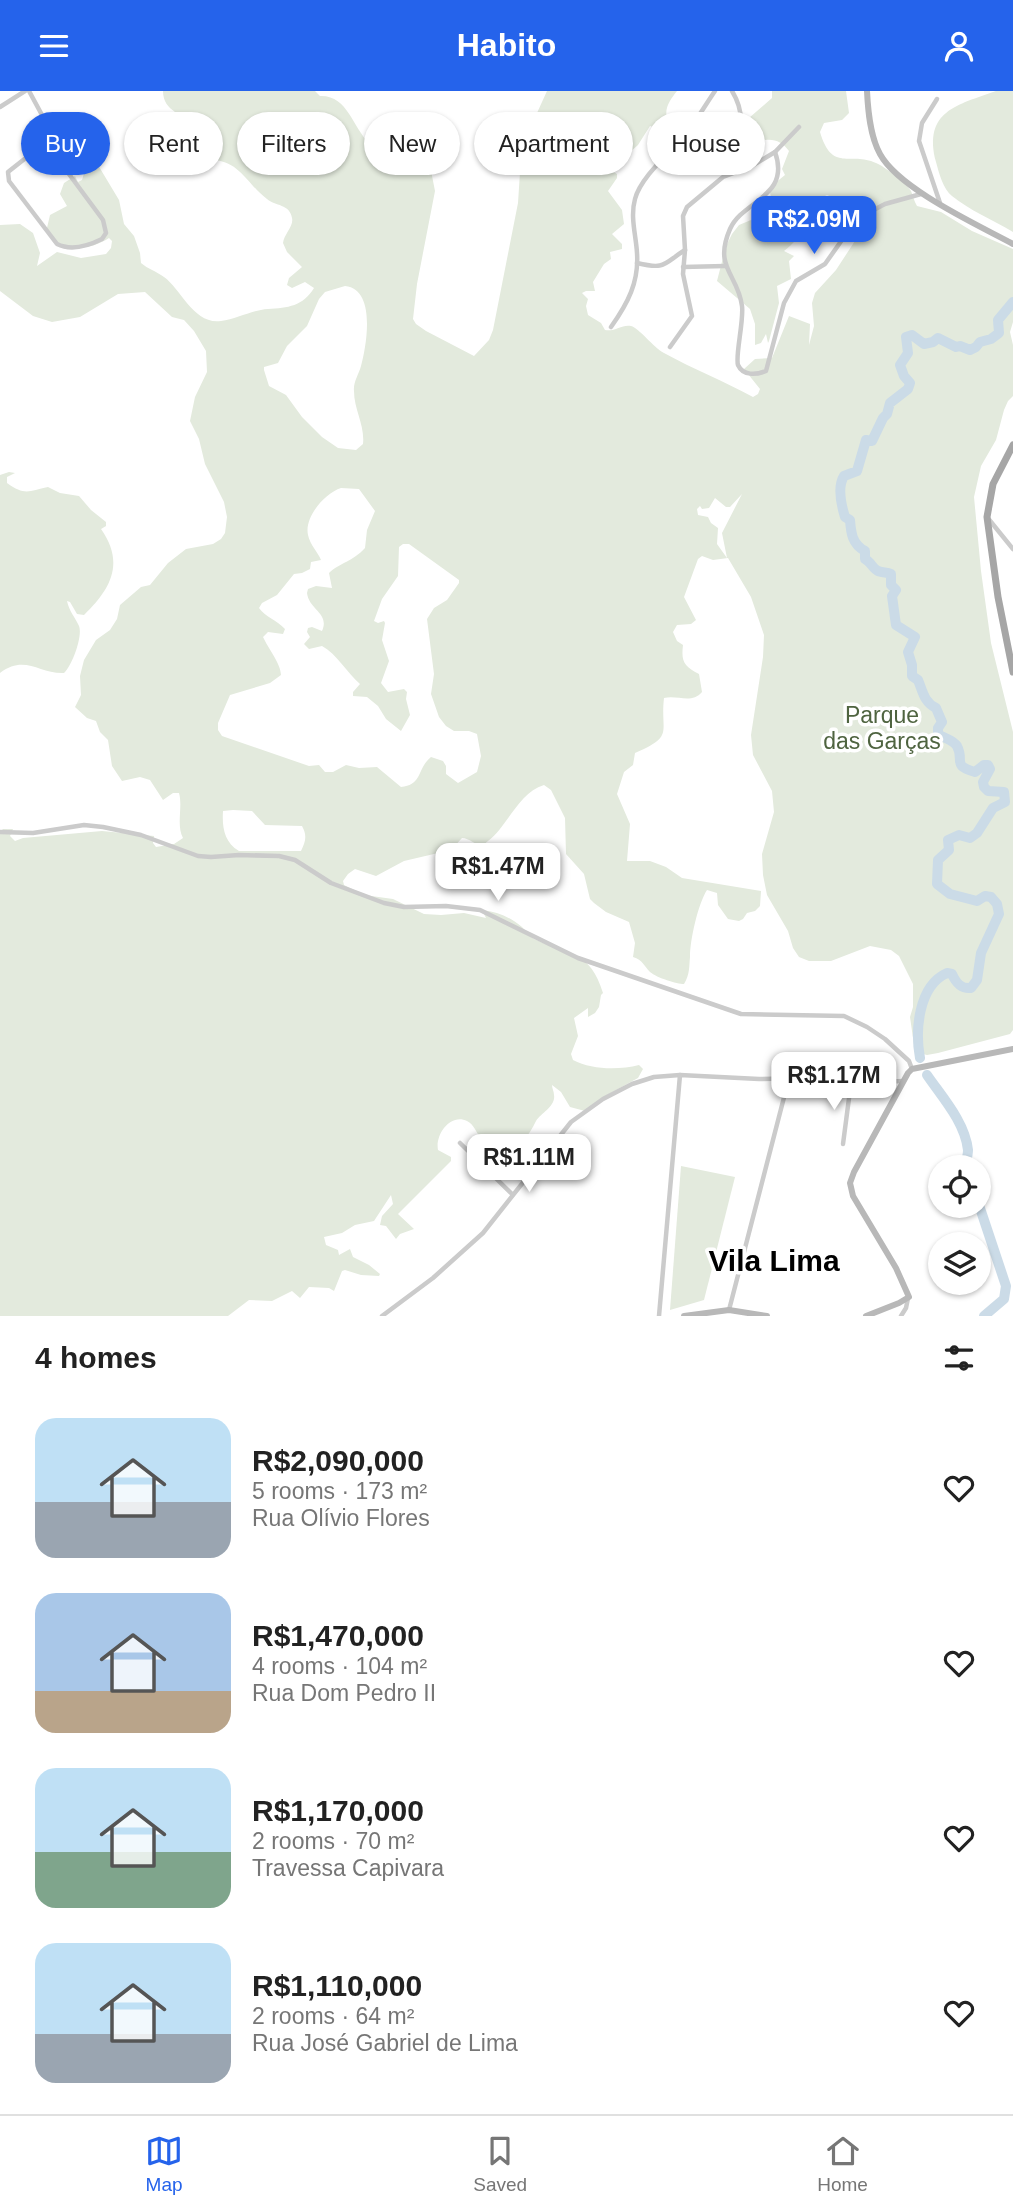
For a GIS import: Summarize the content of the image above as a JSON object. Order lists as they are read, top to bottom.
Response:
{
  "districts": ["Vila Lima"],
  "parks": ["Parque das Garças"],
  "page": {
    "header": "Habito",
    "chip": [
      "Buy",
      "Rent",
      "Filters",
      "New",
      "Apartment",
      "House"
    ],
    "price": [
      "R$2.09M",
      "R$1.47M",
      "R$1.17M",
      "R$1.11M"
    ],
    "heading": "4 homes",
    "list": [
      {
        "name": "R$2,090,000",
        "note": "5 rooms · 173 m² · Rua Olívio Flores"
      },
      {
        "name": "R$1,470,000",
        "note": "4 rooms · 104 m² · Rua Dom Pedro II"
      },
      {
        "name": "R$1,170,000",
        "note": "2 rooms · 70 m² · Travessa Capivara"
      },
      {
        "name": "R$1,110,000",
        "note": "2 rooms · 64 m² · Rua José Gabriel de Lima"
      }
    ],
    "tabs": ["Map", "Saved", "Home"]
  }
}
